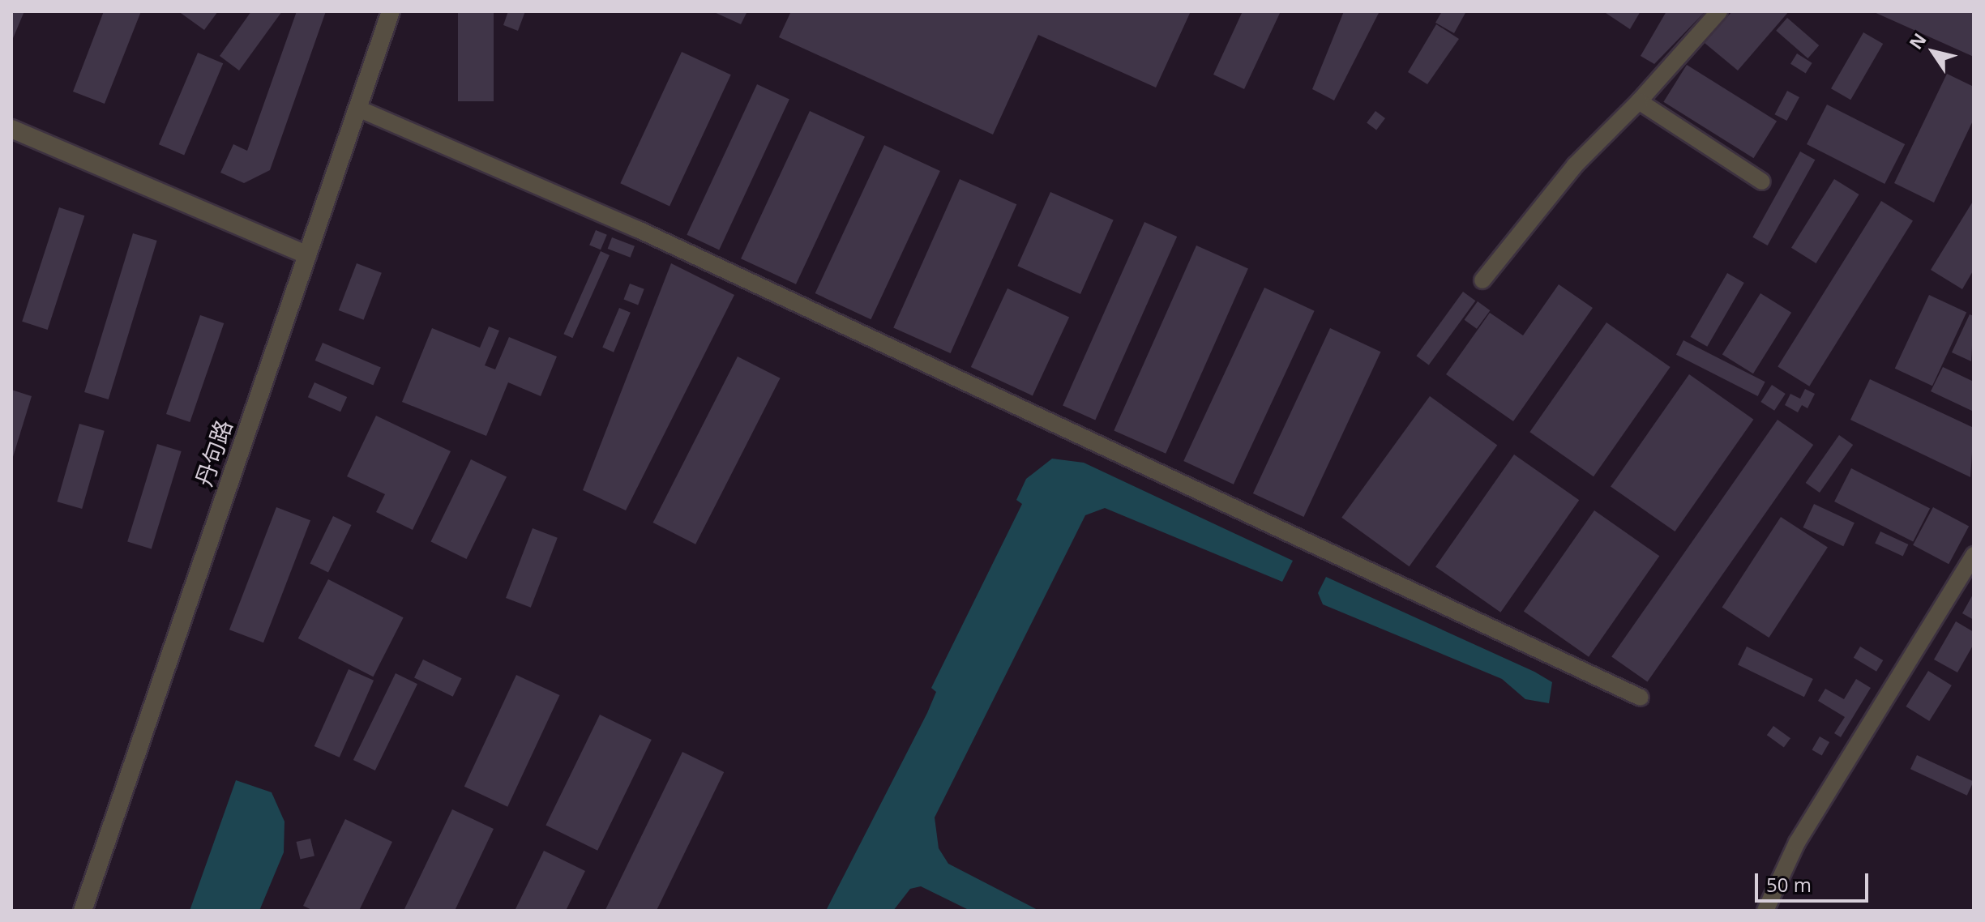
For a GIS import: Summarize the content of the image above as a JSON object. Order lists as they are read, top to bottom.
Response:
{
  "streets": {
    "street": ["丹句路"]
  },
  "scale_bar": "50 m",
  "north": "top left"
}
